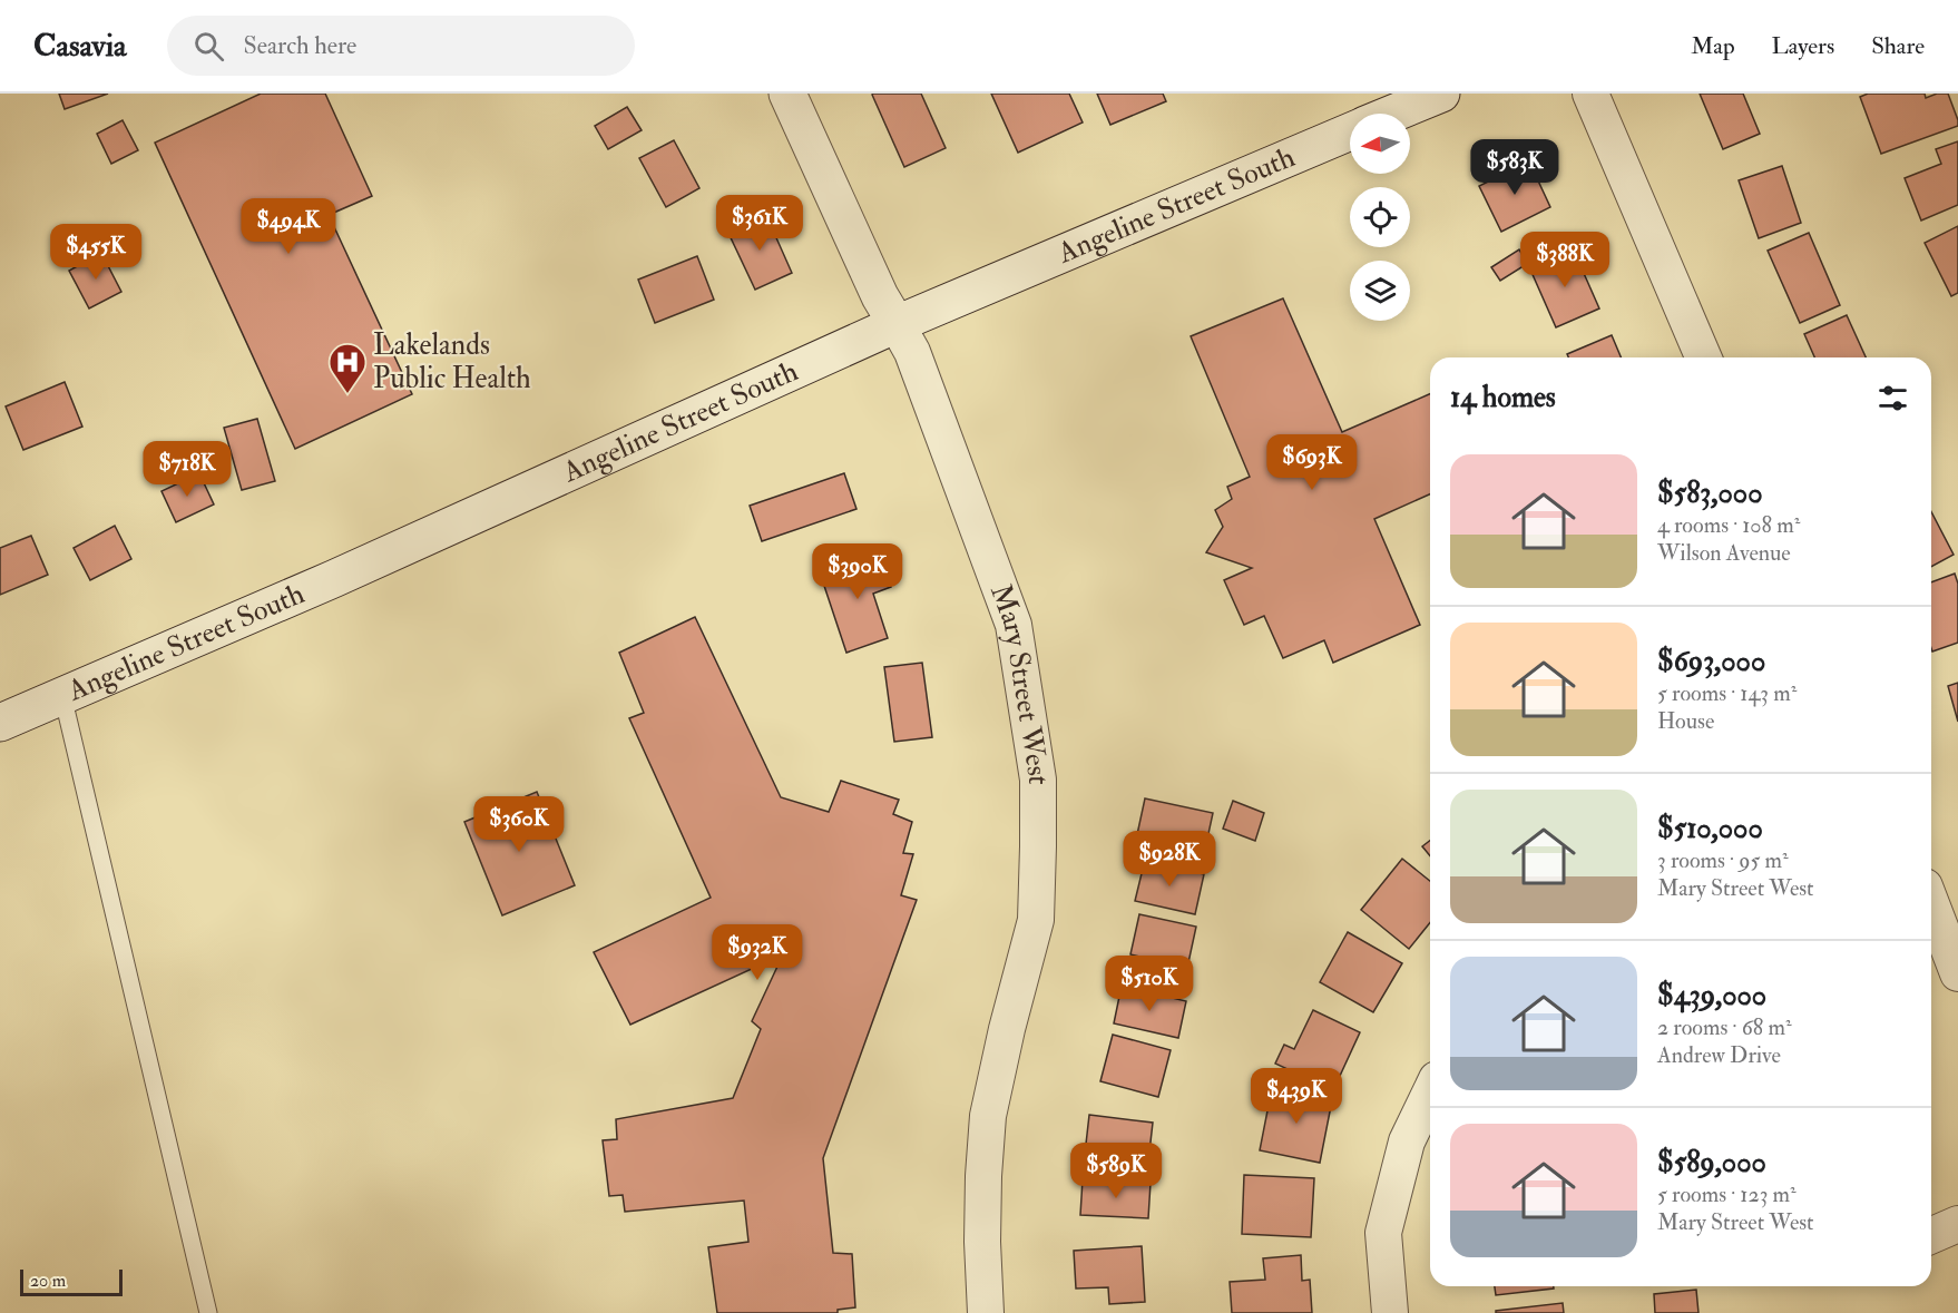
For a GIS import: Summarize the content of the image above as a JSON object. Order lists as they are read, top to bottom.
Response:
{
  "streets": {
    "main road": ["Angeline Street South", "Mary Street West"]
  },
  "crossings": [
    ["Angeline Street South", "Mary Street West"]
  ],
  "places": {
    "hospital": ["Lakelands Public Health"]
  },
  "scale_bar": "20 m",
  "north": "left",
  "page": {
    "header": "Casavia",
    "search": "Search here",
    "nav": ["Map", "Layers", "Share"],
    "price": [
      "$583K",
      "$361K",
      "$494K",
      "$455K",
      "$388K",
      "$693K",
      "$718K",
      "$390K",
      "$360K",
      "$928K",
      "$932K",
      "$510K",
      "$439K",
      "$589K"
    ],
    "heading": "14 homes",
    "list": [
      {
        "name": "$583,000",
        "note": "4 rooms · 108 m² · Wilson Avenue"
      },
      {
        "name": "$693,000",
        "note": "5 rooms · 143 m² · House"
      },
      {
        "name": "$510,000",
        "note": "3 rooms · 95 m² · Mary Street West"
      },
      {
        "name": "$439,000",
        "note": "2 rooms · 68 m² · Andrew Drive"
      },
      {
        "name": "$589,000",
        "note": "5 rooms · 123 m² · Mary Street West"
      }
    ],
    "scale": "20 m"
  }
}
